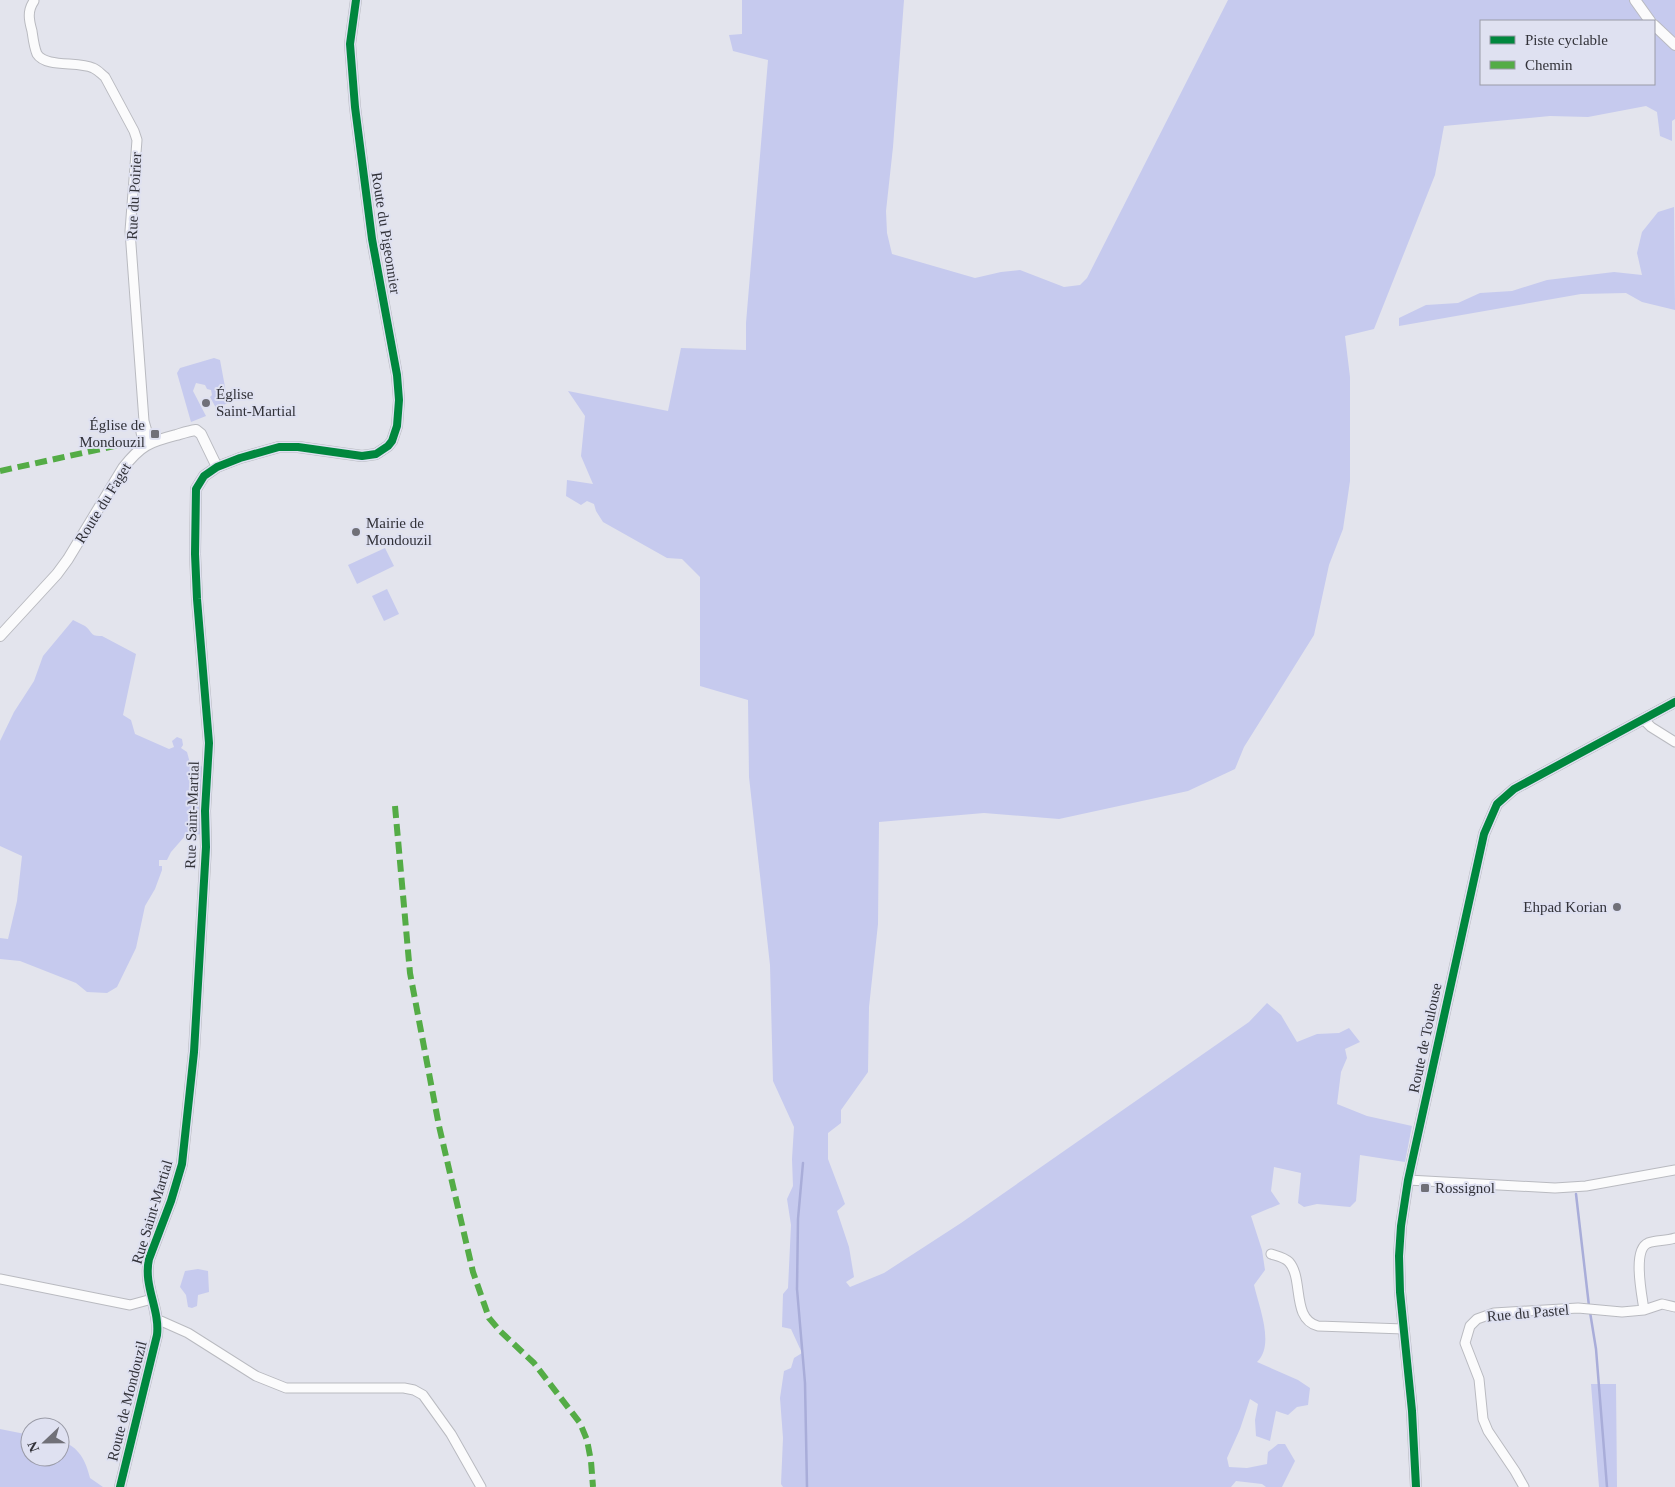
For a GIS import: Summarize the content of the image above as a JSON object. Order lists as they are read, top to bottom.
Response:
{
  "streets": {
    "street": [
      "Rue du Poirier",
      "Route du Pigeonnier",
      "Route du Faget",
      "Rue Saint-Martial",
      "Route de Toulouse",
      "Rue du Pastel",
      "Route de Mondouzil"
    ]
  },
  "crossings": [
    ["Rue du Poirier", "Route du Faget"],
    ["Route du Pigeonnier", "Rue Saint-Martial"],
    ["Route du Faget", "Rue Saint-Martial"],
    ["Rue Saint-Martial", "Route de Mondouzil"]
  ],
  "places": {
    "other": ["Église Saint-Martial", "Mairie de Mondouzil", "Ehpad Korian"],
    "transit": ["Église de Mondouzil", "Rossignol"]
  },
  "legend": ["Piste cyclable", "Chemin"],
  "north": "left"
}
